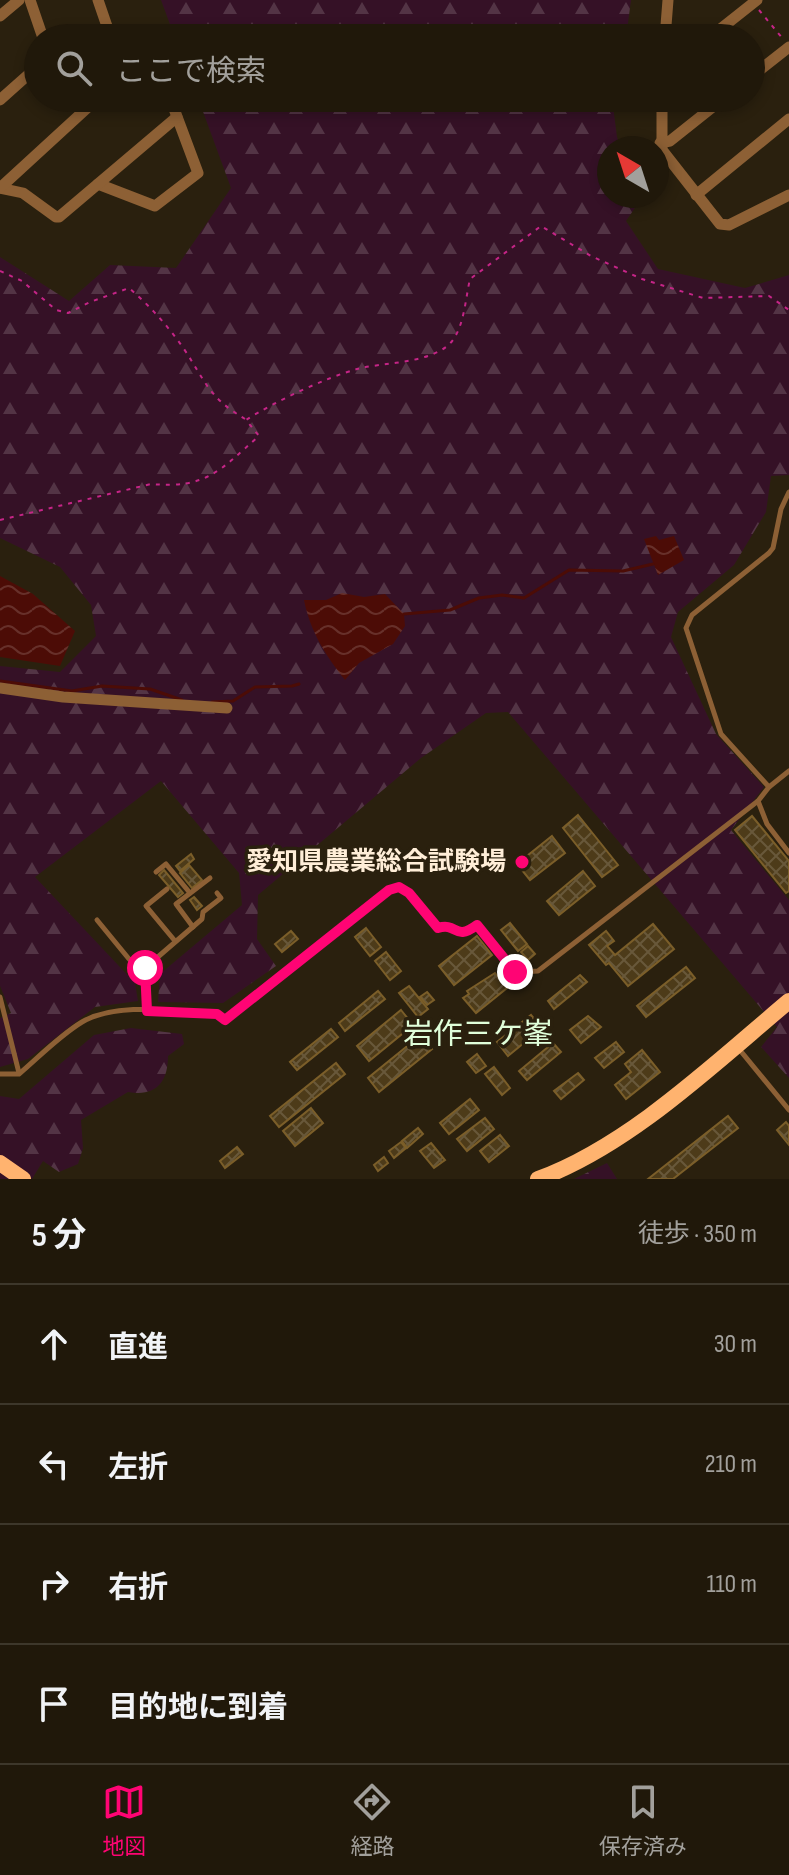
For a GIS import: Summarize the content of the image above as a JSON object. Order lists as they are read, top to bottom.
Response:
{
  "districts": ["岩作三ケ峯"],
  "places": ["愛知県農業総合試験場"],
  "north": "top left",
  "page": {
    "search": "ここで検索",
    "heading": ["5 分", "徒歩 · 350 m"],
    "list": [
      ["直進", "30 m"],
      ["左折", "210 m"],
      ["右折", "110 m"],
      "目的地に到着"
    ],
    "nav": ["地図", "経路", "保存済み"]
  }
}
